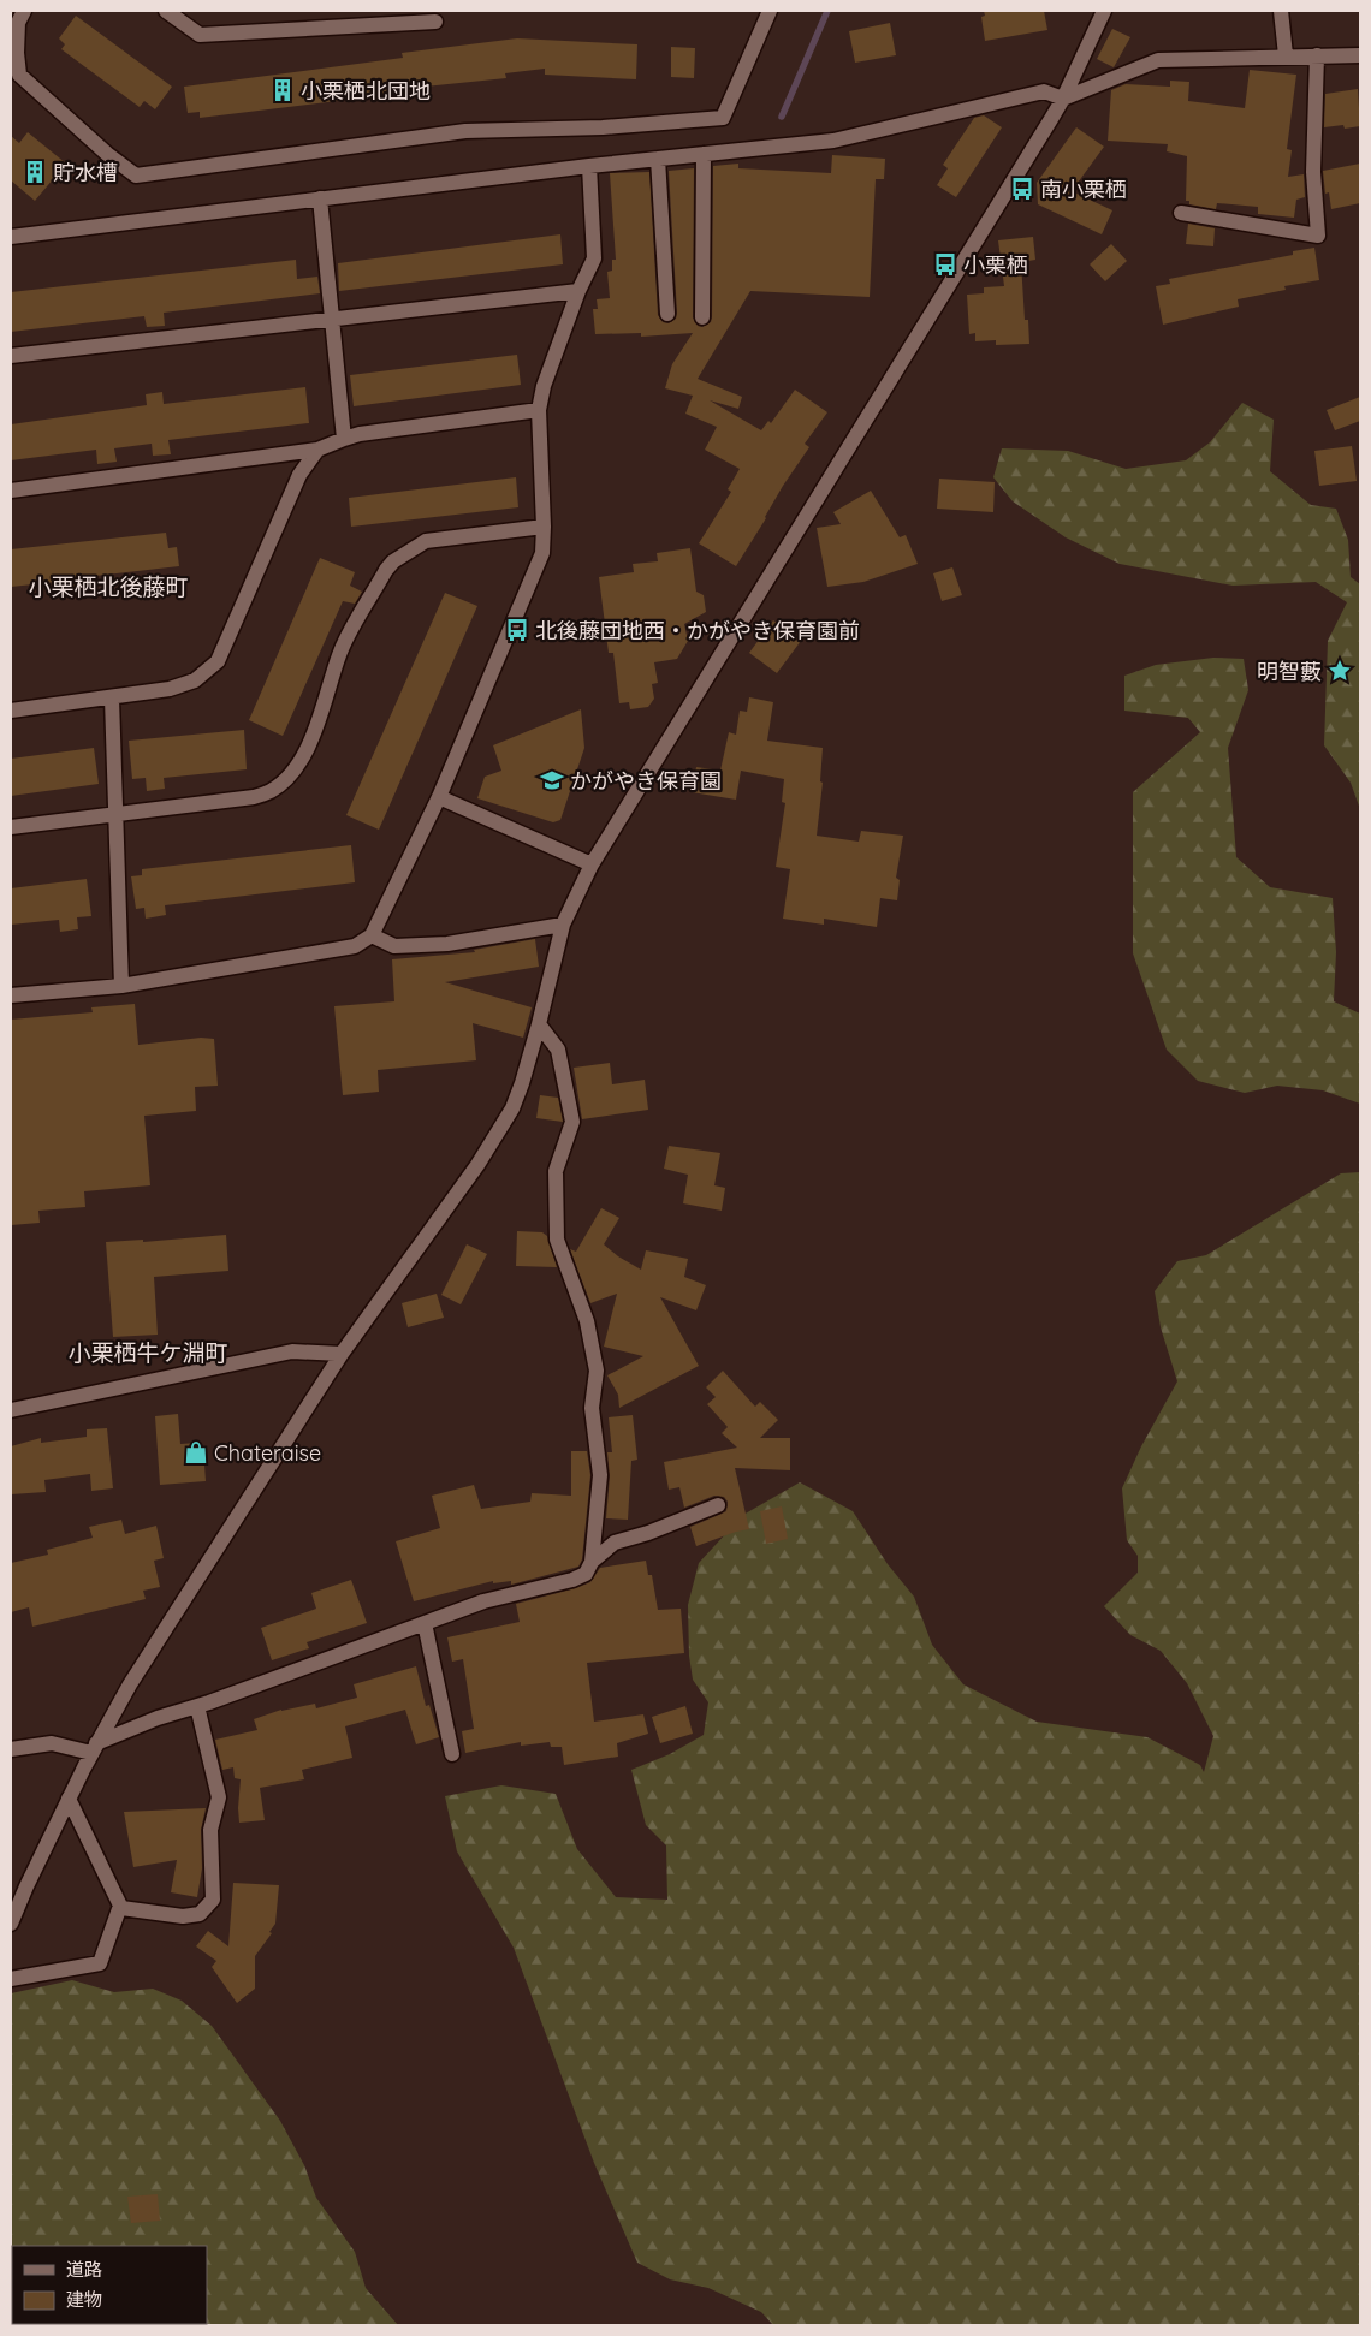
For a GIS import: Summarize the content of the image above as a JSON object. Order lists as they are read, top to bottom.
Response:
{
  "districts": ["小栗栖北後藤町", "小栗栖牛ケ淵町"],
  "places": {
    "building": ["小栗栖北団地", "貯水槽"],
    "bus stop": ["南小栗栖", "小栗栖", "北後藤団地西・かがやき保育園前"],
    "place": ["明智藪"],
    "school or university": ["かがやき保育園"],
    "shop": ["Chateraise"]
  },
  "legend": ["道路", "建物"]
}
